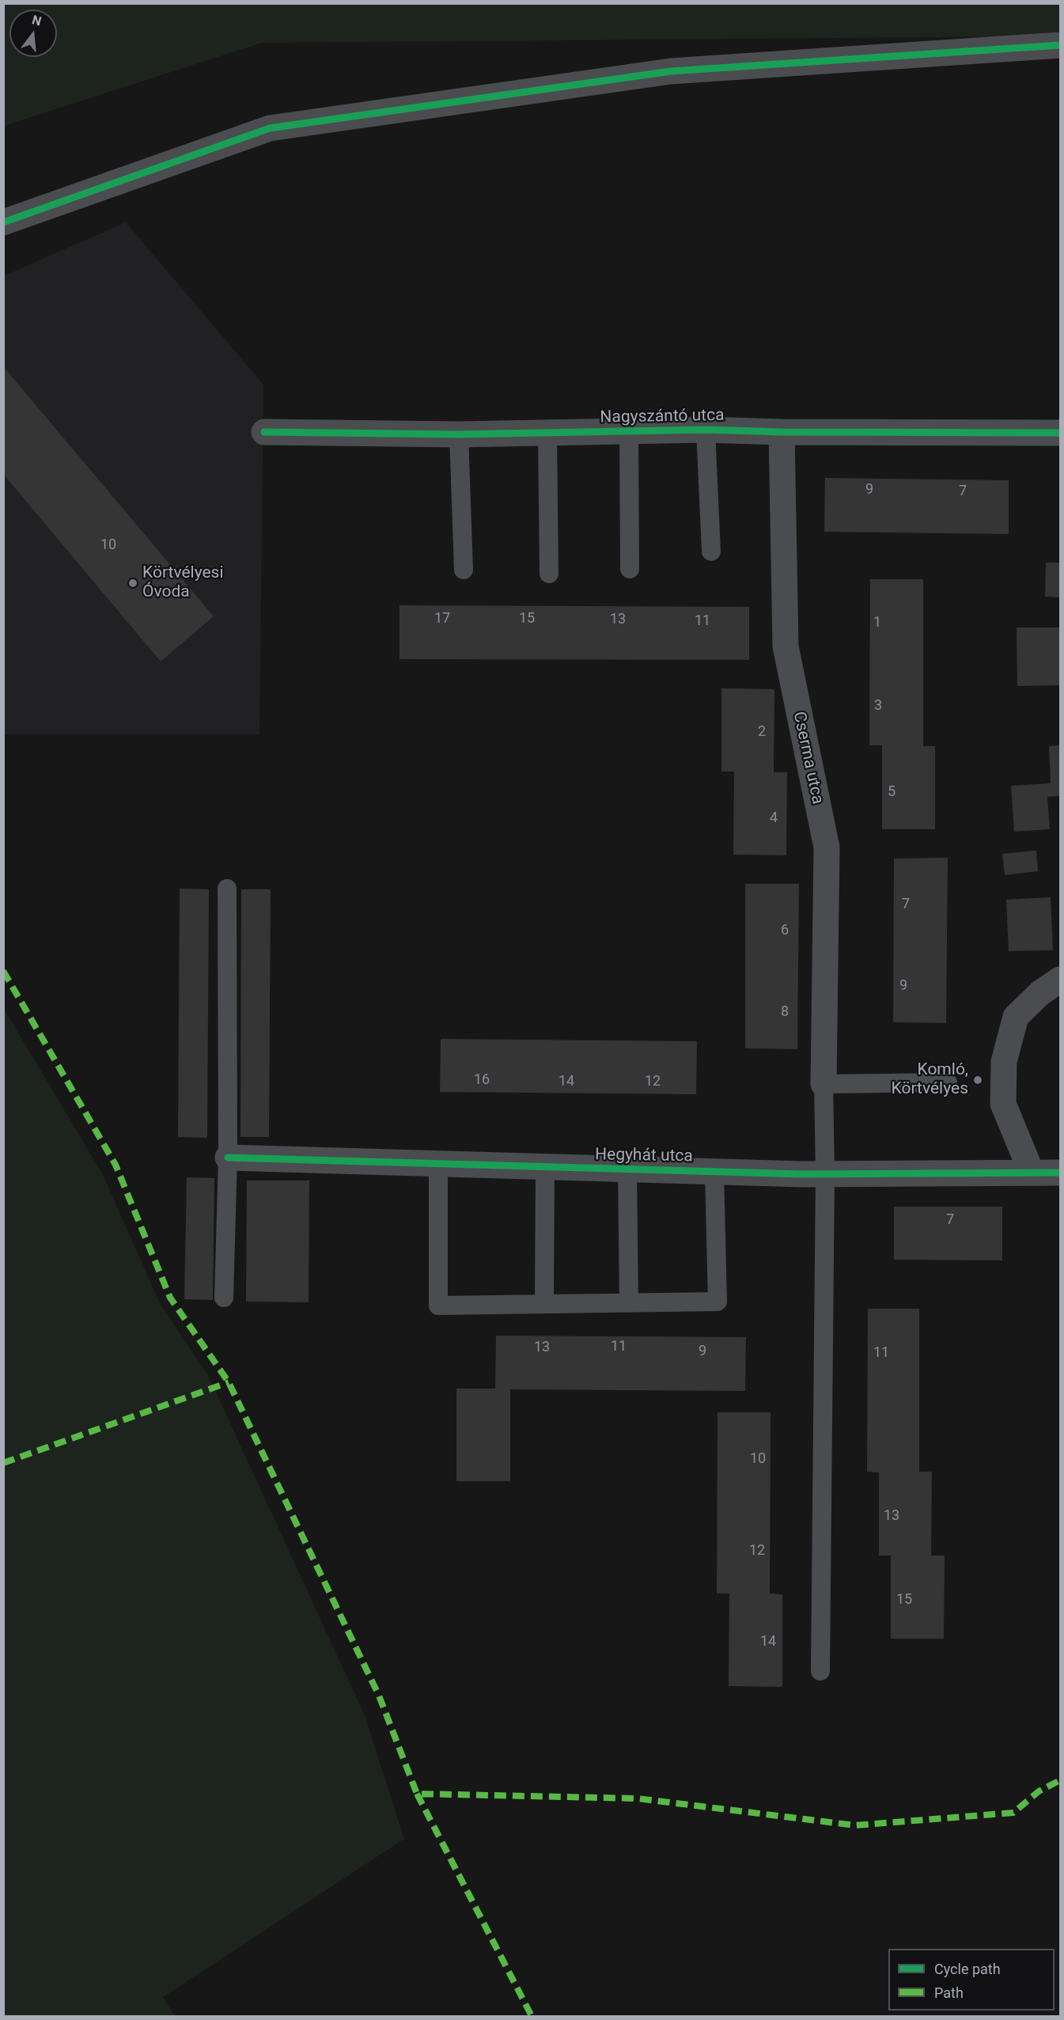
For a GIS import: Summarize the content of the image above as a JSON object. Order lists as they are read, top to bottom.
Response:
{
  "streets": {
    "street": ["Nagyszántó utca", "Cserma utca", "Hegyhát utca"]
  },
  "crossings": [
    ["Nagyszántó utca", "Cserma utca"]
  ],
  "places": ["Körtvélyesi Óvoda", "Komló, Körtvélyes"],
  "house_numbers": [
    "9",
    "7",
    "10",
    "17",
    "15",
    "13",
    "11",
    "1",
    "3",
    "2",
    "5",
    "4",
    "7",
    "6",
    "9",
    "8",
    "16",
    "14",
    "12",
    "7",
    "11",
    "13",
    "9",
    "11",
    "10",
    "13",
    "12",
    "15",
    "14"
  ],
  "legend": ["Cycle path", "Path"],
  "north": "top"
}
